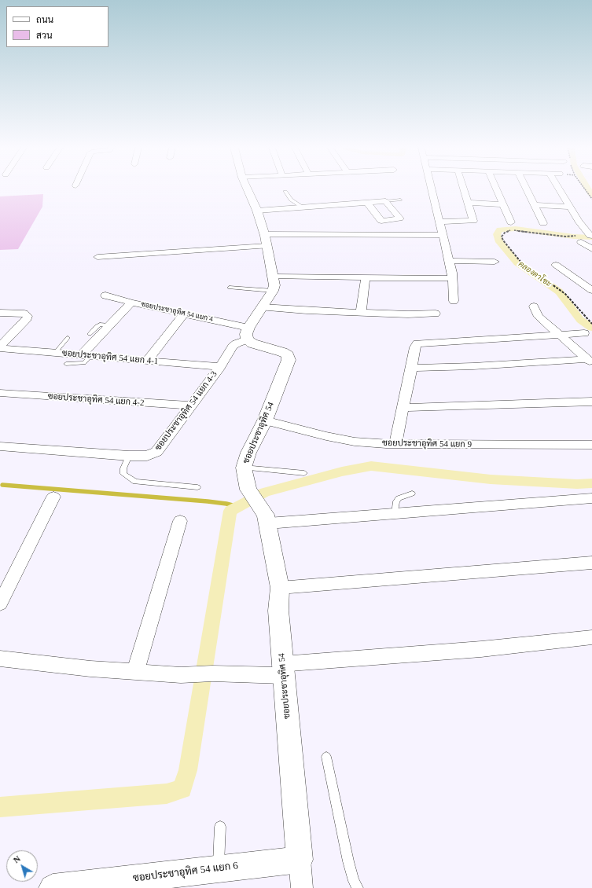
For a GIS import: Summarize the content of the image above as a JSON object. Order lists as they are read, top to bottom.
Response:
{
  "streets": {
    "street": [
      "ซอยประชาอุทิศ 54 แยก 4",
      "ซอยประชาอุทิศ 54 แยก 4-1",
      "ซอยประชาอุทิศ 54 แยก 4-2",
      "ซอยประชาอุทิศ 54 แยก 4-3",
      "ซอยประชาอุทิศ 54",
      "ซอยประชาอุทิศ 54 แยก 9",
      "ซอยประชาอุทิศ 54 แยก 6"
    ]
  },
  "crossings": [
    ["ซอยประชาอุทิศ 54 แยก 4", "ซอยประชาอุทิศ 54 แยก 4-3"],
    ["ซอยประชาอุทิศ 54 แยก 4", "ซอยประชาอุทิศ 54"],
    ["ซอยประชาอุทิศ 54 แยก 4-1", "ซอยประชาอุทิศ 54 แยก 4-3"],
    ["ซอยประชาอุทิศ 54 แยก 4-2", "ซอยประชาอุทิศ 54 แยก 4-3"],
    ["ซอยประชาอุทิศ 54 แยก 4-3", "ซอยประชาอุทิศ 54"],
    ["ซอยประชาอุทิศ 54", "ซอยประชาอุทิศ 54 แยก 9"],
    ["ซอยประชาอุทิศ 54", "ซอยประชาอุทิศ 54 แยก 6"]
  ],
  "water": ["คลองตาโซะ"],
  "legend": ["ถนน", "สวน"],
  "north": "top left"
}
